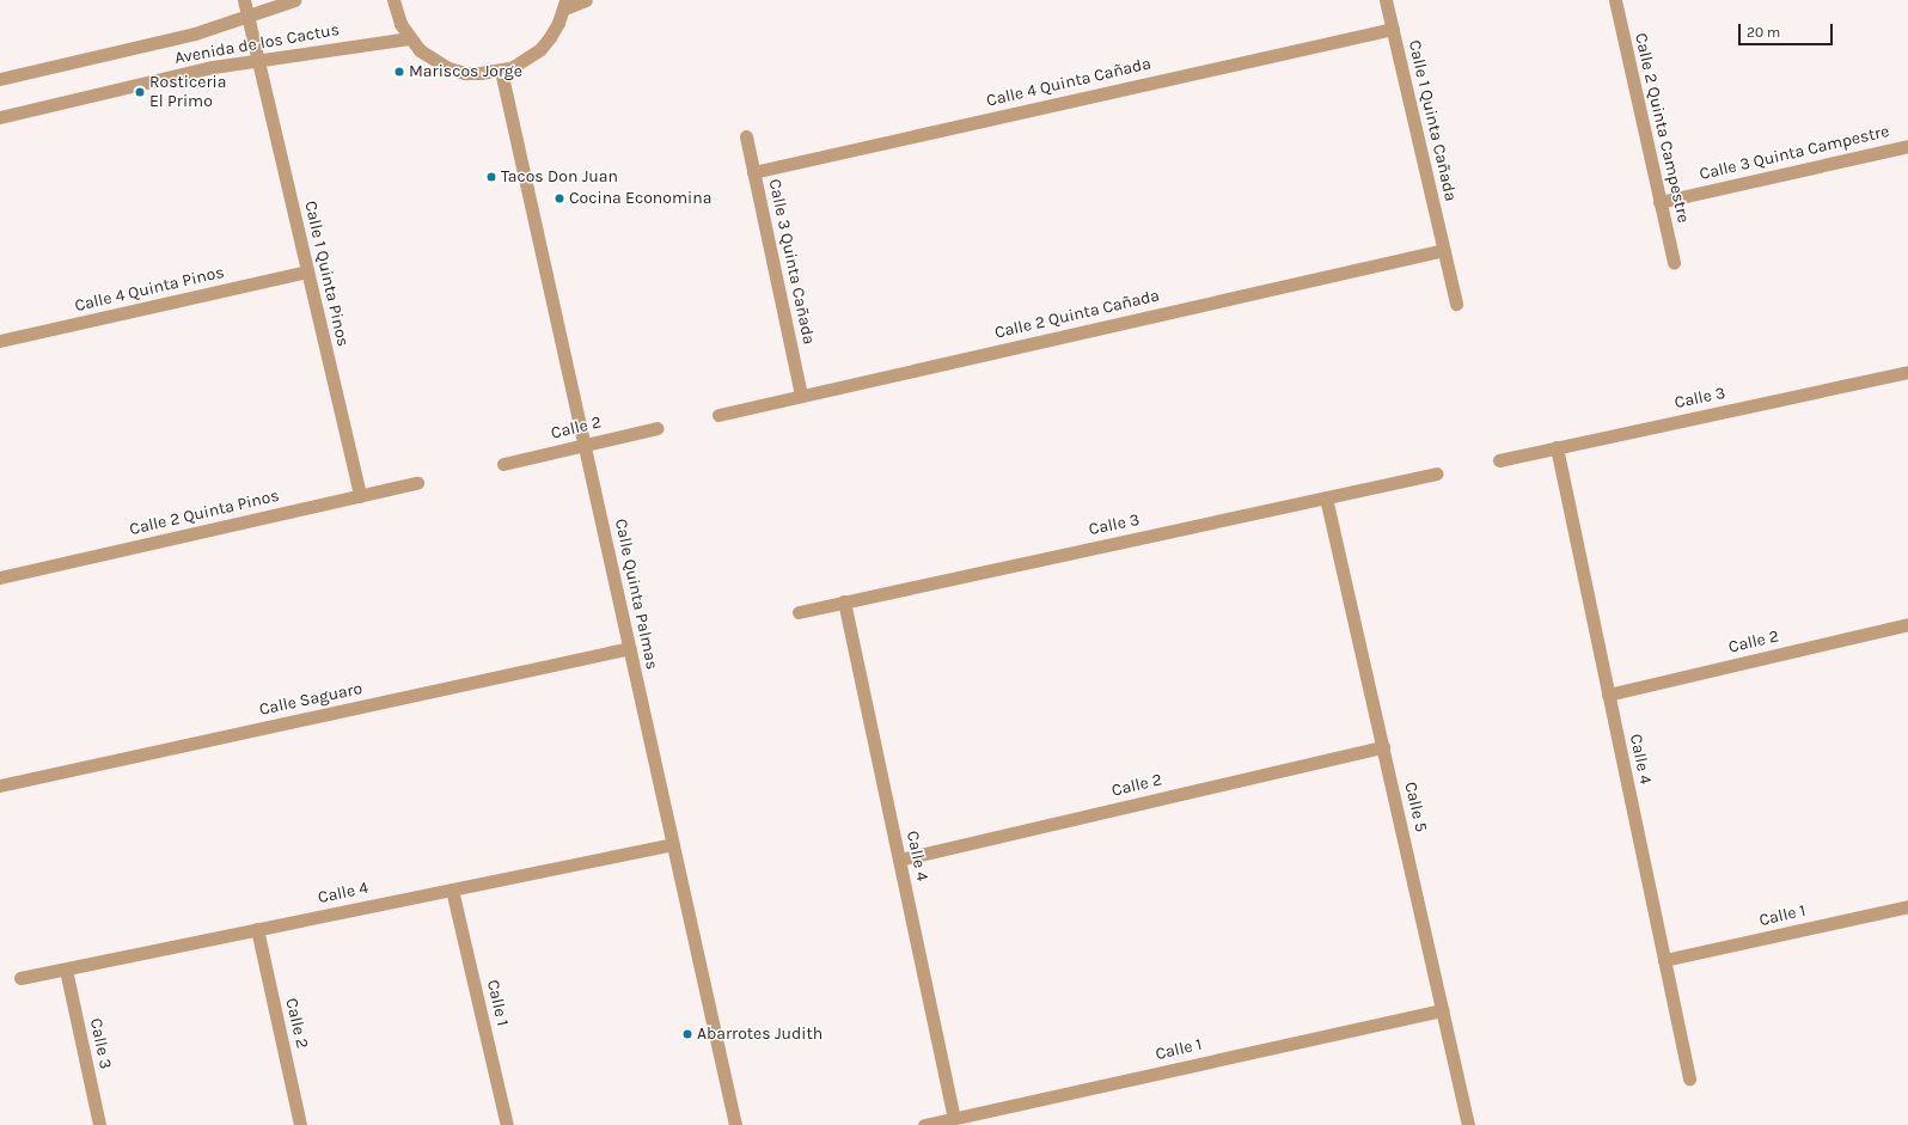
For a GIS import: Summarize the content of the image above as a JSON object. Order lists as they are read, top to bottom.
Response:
{
  "streets": {
    "street": [
      "Avenida de los Cactus",
      "Calle 4 Quinta Cañada",
      "Calle 1 Quinta Cañada",
      "Calle 2 Quinta Campestre",
      "Calle 3 Quinta Campestre",
      "Calle 3 Quinta Cañada",
      "Calle 1 Quinta Pinos",
      "Calle 4 Quinta Pinos",
      "Calle 2 Quinta Cañada",
      "Calle 3",
      "Calle 2",
      "Calle 2 Quinta Pinos",
      "Calle Quinta Palmas",
      "Calle Saguaro",
      "Calle 4",
      "Calle 5",
      "Calle 1"
    ]
  },
  "crossings": [
    ["Avenida de los Cactus", "Calle 1 Quinta Pinos"],
    ["Calle 4 Quinta Cañada", "Calle 1 Quinta Cañada"],
    ["Calle 4 Quinta Cañada", "Calle 3 Quinta Cañada"],
    ["Calle 1 Quinta Cañada", "Calle 2 Quinta Cañada"],
    ["Calle 2 Quinta Campestre", "Calle 3 Quinta Campestre"],
    ["Calle 3 Quinta Cañada", "Calle 2 Quinta Cañada"],
    ["Calle 1 Quinta Pinos", "Calle 4 Quinta Pinos"],
    ["Calle 1 Quinta Pinos", "Calle 2 Quinta Pinos"],
    ["Calle 3", "Calle 4"],
    ["Calle 3", "Calle 5"],
    ["Calle 2", "Calle Quinta Palmas"],
    ["Calle 2", "Calle 4"],
    ["Calle 2", "Calle 5"],
    ["Calle Quinta Palmas", "Calle Saguaro"],
    ["Calle Quinta Palmas", "Calle 4"],
    ["Calle 4", "Calle 1"],
    ["Calle 5", "Calle 1"]
  ],
  "places": [
    "Mariscos Jorge",
    "Rosticeria El Primo",
    "Tacos Don Juan",
    "Cocina Economina",
    "Abarrotes Judith"
  ],
  "scale_bar": "20 m"
}
